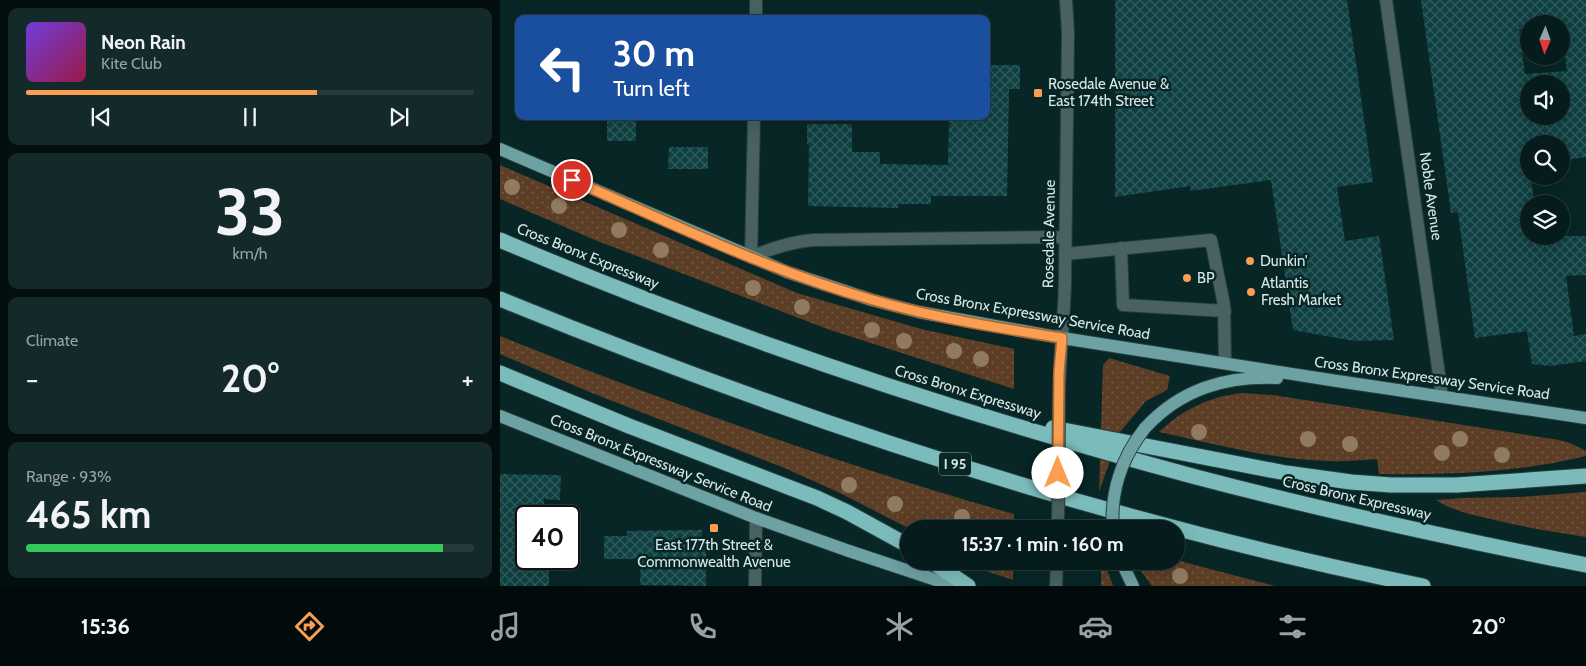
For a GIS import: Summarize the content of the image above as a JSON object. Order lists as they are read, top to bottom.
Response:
{
  "streets": {
    "highway": ["Cross Bronx Expressway", "I 95"],
    "main road": ["Cross Bronx Expressway Service Road"],
    "street": ["Noble Avenue", "Rosedale Avenue"]
  },
  "crossings": [
    ["Noble Avenue", "Cross Bronx Expressway Service Road"],
    ["Rosedale Avenue", "Cross Bronx Expressway Service Road"]
  ],
  "places": {
    "transit": ["Rosedale Avenue & East 174th Street", "East 177th Street & Commonwealth Avenue"],
    "other": ["Dunkin'", "BP", "Atlantis Fresh Market"]
  },
  "north": "bottom",
  "page": {
    "turn": ["30 m", "Turn left"],
    "song": ["Neon Rain", "Kite Club"],
    "tile": [
      ["33", "km/h"],
      "Climate",
      ["Range · 93%", "465 km"]
    ],
    "heat": ["−", "20°", "+"],
    "limit": "40",
    "trip": "15:37 · 1 min · 160 m",
    "tabs": ["15:36", "20°"]
  }
}
